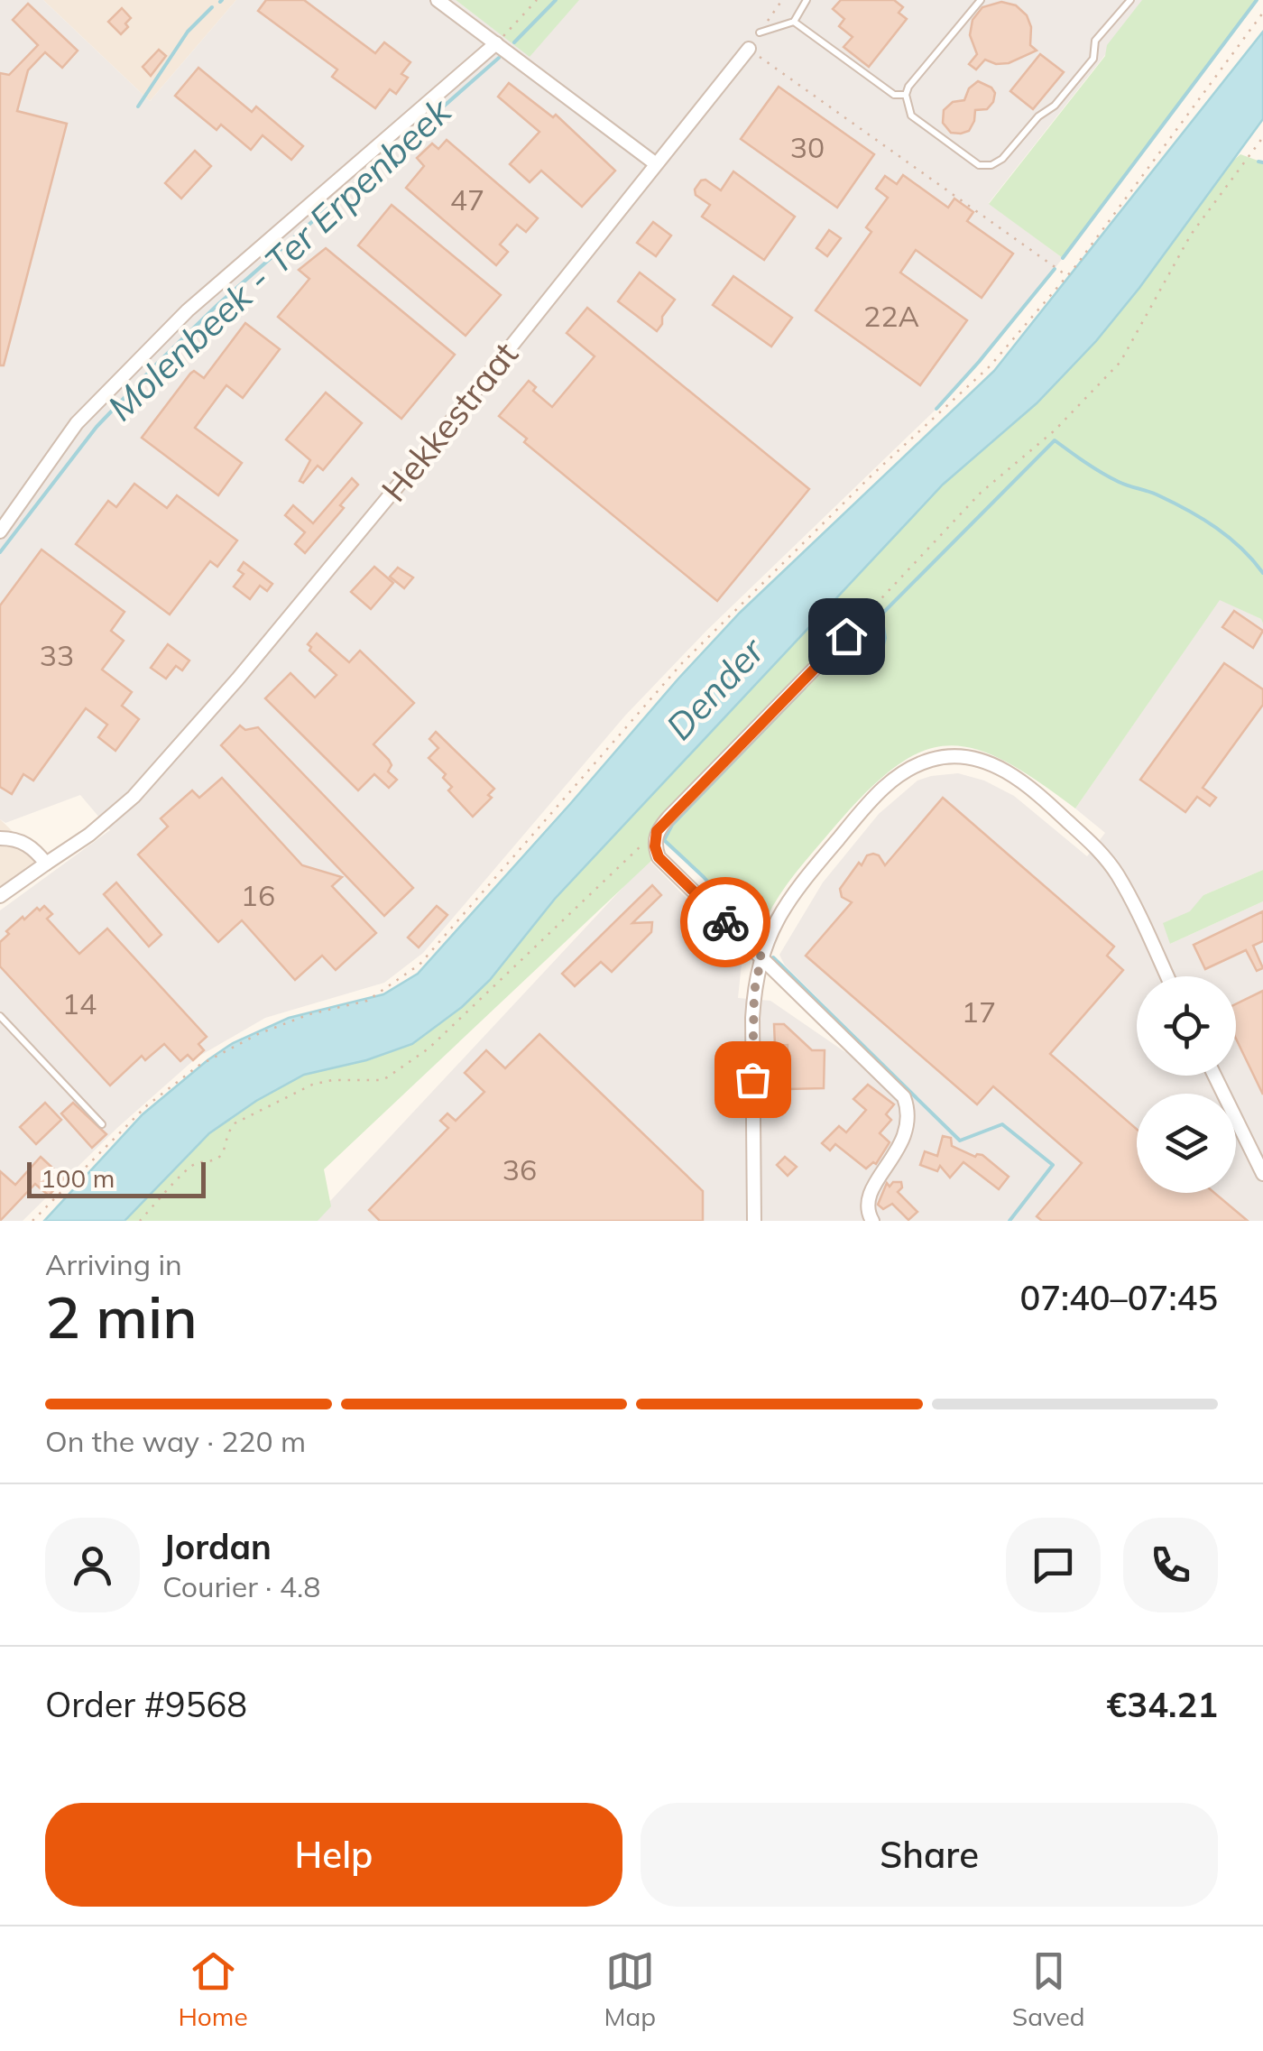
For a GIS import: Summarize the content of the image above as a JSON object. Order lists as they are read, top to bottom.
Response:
{
  "streets": {
    "street": ["Hekkestraat"]
  },
  "water": ["Molenbeek - Ter Erpenbeek", "Dender"],
  "house_numbers": [
    "30",
    "47",
    "22A",
    "33",
    "16",
    "14",
    "17",
    "36"
  ],
  "scale_bar": "100 m",
  "page": {
    "scale": "100 m",
    "heading": ["2 min", "Arriving in", "07:40–07:45"],
    "panel": [
      "Jordan",
      "Courier · 4.8",
      "Order #9568",
      "€34.21"
    ],
    "bar": "On the way · 220 m",
    "buttons": ["Help", "Share"],
    "tabs": ["Home", "Map", "Saved"]
  }
}
